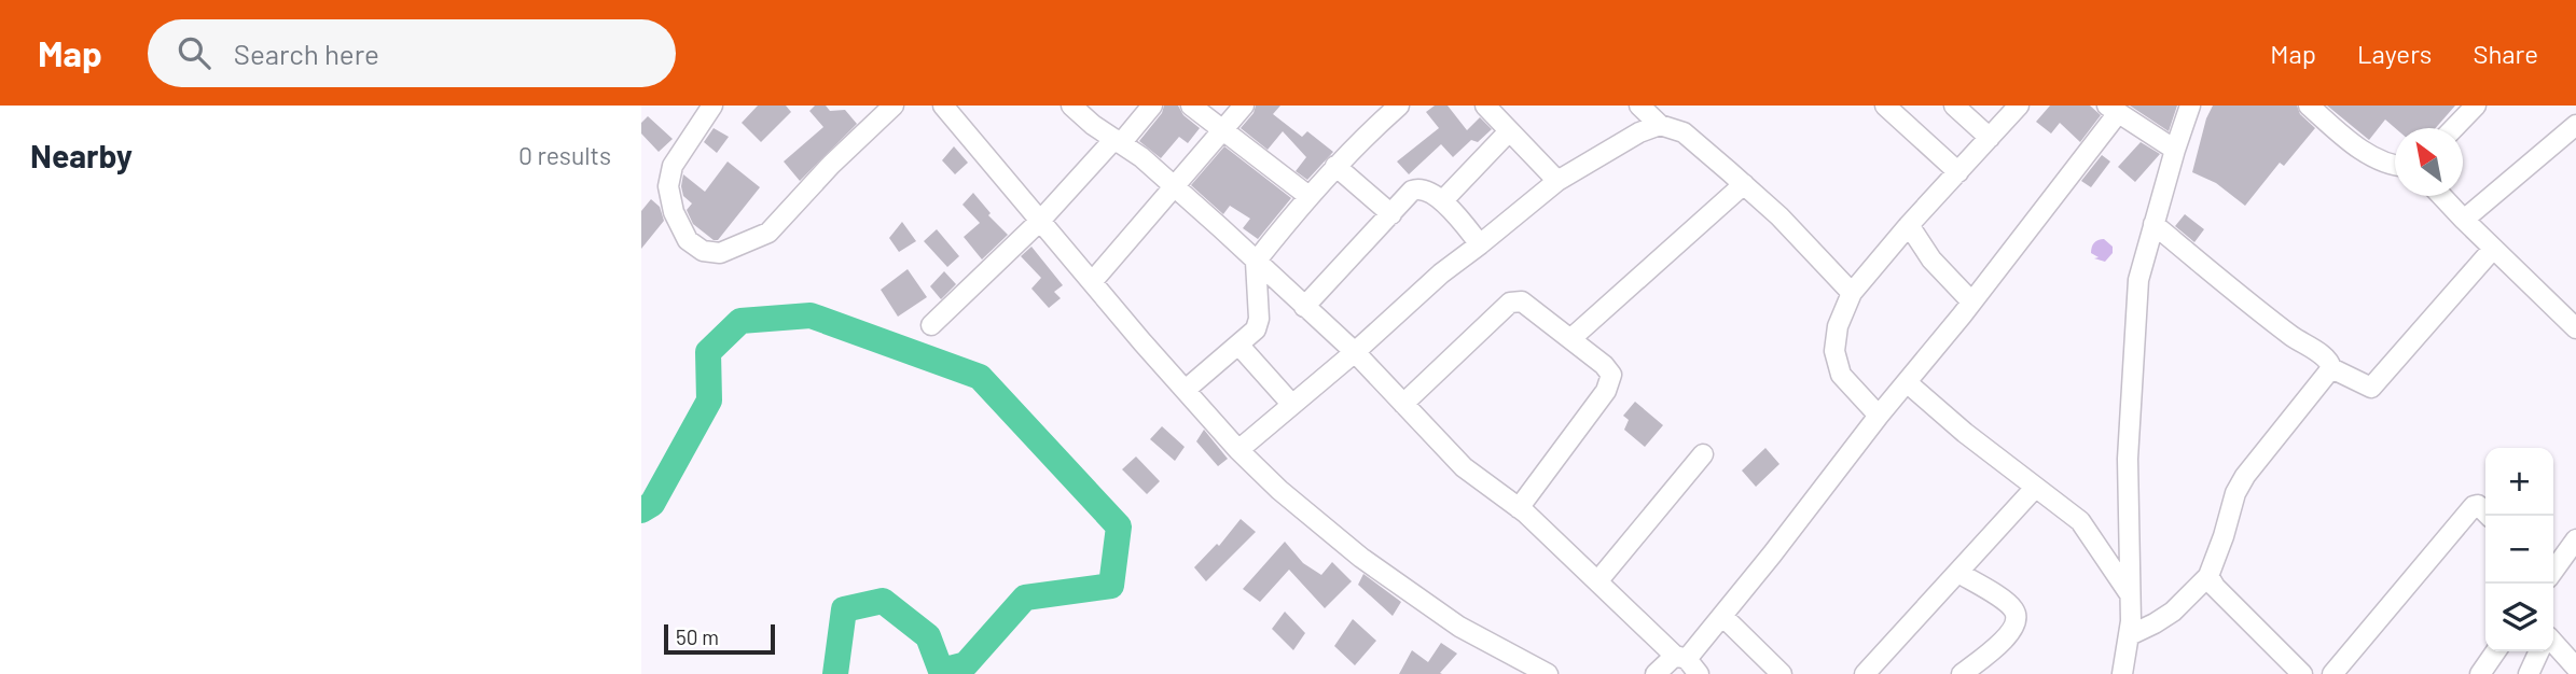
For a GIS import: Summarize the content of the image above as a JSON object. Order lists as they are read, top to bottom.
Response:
{
  "scale_bar": "50 m",
  "north": "top left",
  "page": {
    "header": "Map",
    "search": "Search here",
    "nav": ["Map", "Layers", "Share"],
    "heading": ["Nearby", "0 results"],
    "map_buttons": ["+", "−"],
    "scale": "50 m"
  }
}
